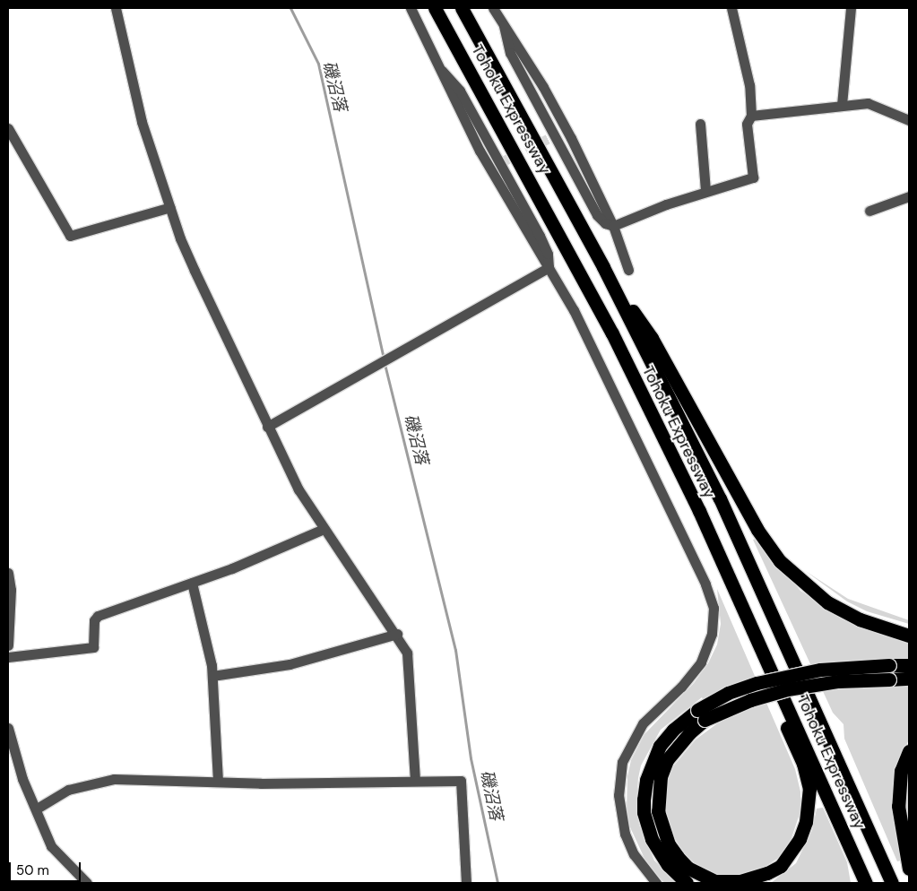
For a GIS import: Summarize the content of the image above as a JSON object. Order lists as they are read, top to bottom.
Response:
{
  "streets": {
    "highway": ["Tohoku Expressway"]
  },
  "water": ["磯沼落"],
  "scale_bar": "50 m"
}
